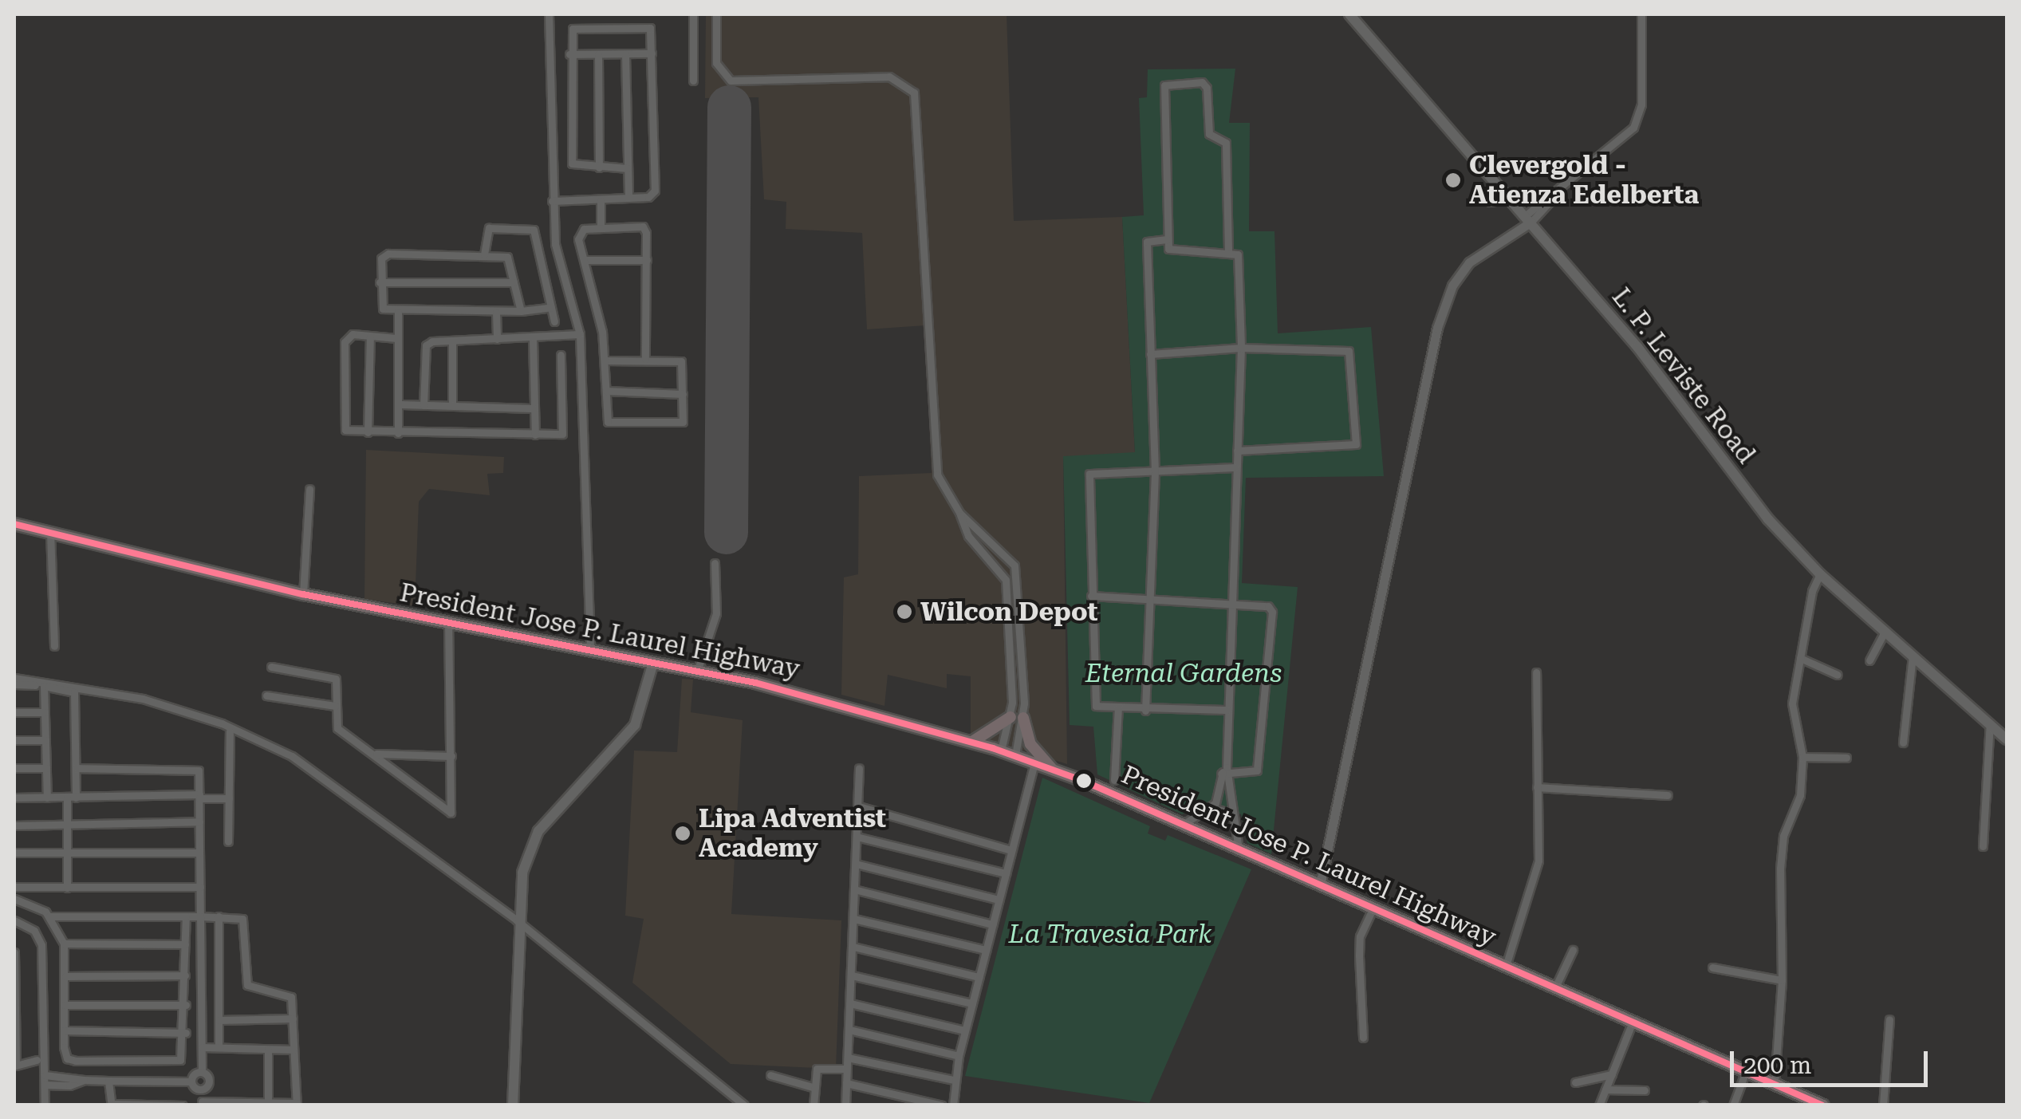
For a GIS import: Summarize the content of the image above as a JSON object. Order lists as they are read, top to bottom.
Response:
{
  "streets": {
    "highway": ["President Jose P. Laurel Highway"],
    "main road": ["L. P. Leviste Road"]
  },
  "parks": ["Eternal Gardens", "La Travesia Park"],
  "places": ["Clevergold - Atienza Edelberta", "Wilcon Depot", "Lipa Adventist Academy"],
  "scale_bar": "200 m"
}
